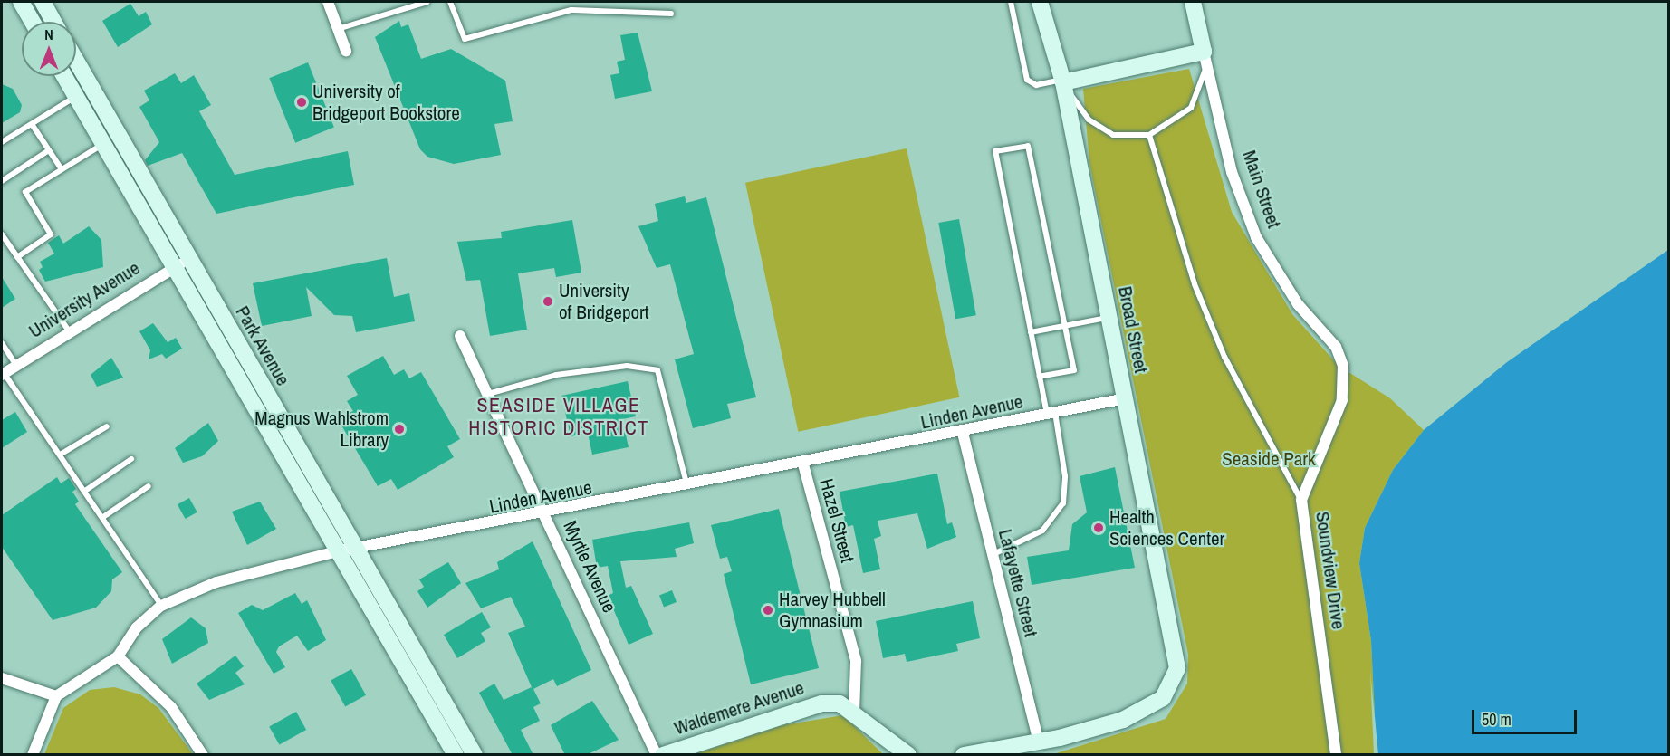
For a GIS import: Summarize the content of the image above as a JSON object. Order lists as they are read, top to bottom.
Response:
{
  "streets": {
    "street": [
      "Main Street",
      "University Avenue",
      "Broad Street",
      "Park Avenue",
      "Linden Avenue",
      "Hazel Street",
      "Myrtle Avenue",
      "Soundview Drive",
      "Lafayette Street",
      "Waldemere Avenue"
    ]
  },
  "crossings": [
    ["Main Street", "Soundview Drive"],
    ["University Avenue", "Park Avenue"],
    ["Broad Street", "Linden Avenue"],
    ["Broad Street", "Lafayette Street"],
    ["Park Avenue", "Linden Avenue"],
    ["Linden Avenue", "Hazel Street"],
    ["Linden Avenue", "Myrtle Avenue"],
    ["Linden Avenue", "Lafayette Street"],
    ["Hazel Street", "Waldemere Avenue"]
  ],
  "districts": ["SEASIDE VILLAGE HISTORIC DISTRICT"],
  "parks": ["Seaside Park"],
  "places": [
    "University of Bridgeport Bookstore",
    "University of Bridgeport",
    "Magnus Wahlstrom Library",
    "Health Sciences Center",
    "Harvey Hubbell Gymnasium"
  ],
  "scale_bar": "50 m",
  "north": "top"
}
